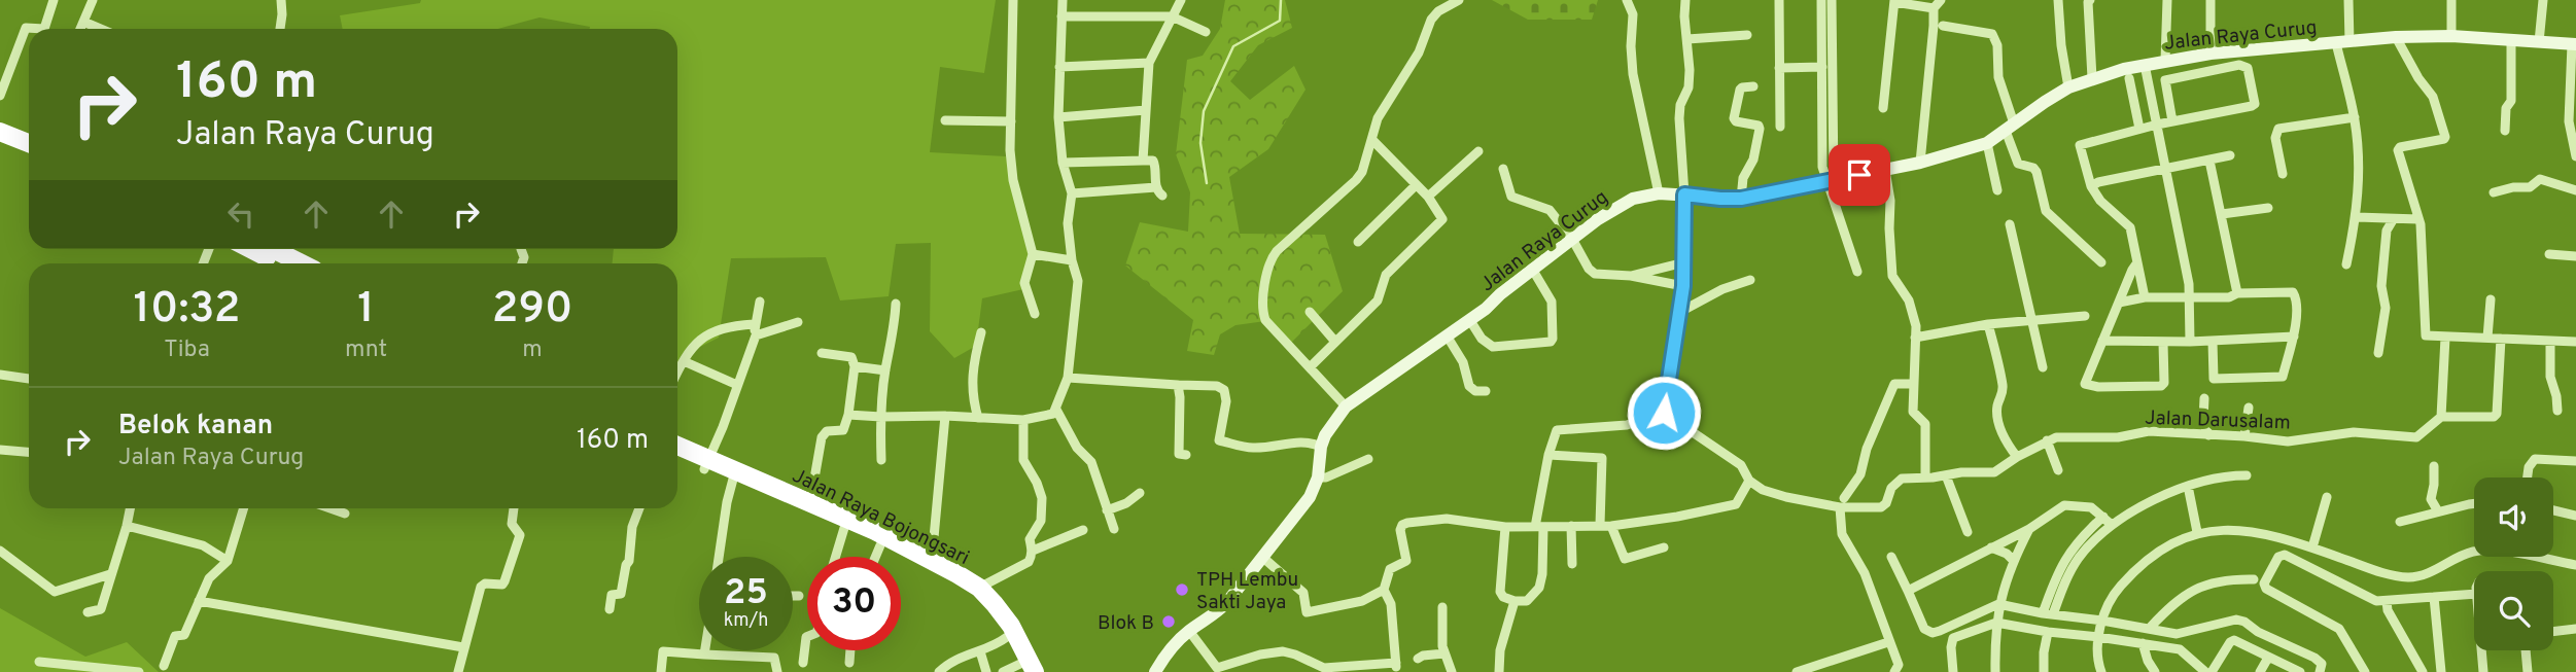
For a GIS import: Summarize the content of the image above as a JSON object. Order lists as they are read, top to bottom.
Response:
{
  "streets": {
    "highway": ["Jalan Raya Bojongsari"],
    "main road": ["Jalan Raya Curug"],
    "street": ["Jalan Darusalam"]
  },
  "places": ["TPH Lembu Sakti Jaya", "Blok B"],
  "page": {
    "turn": ["160 m", "Jalan Raya Curug"],
    "eta": [
      "10:32",
      "Tiba",
      "1",
      "mnt",
      "290",
      "m"
    ],
    "list": [
      {
        "name": "Belok kanan",
        "note": "Jalan Raya Curug",
        "value": "160 m"
      }
    ],
    "speed": "25 km/h",
    "limit": "30"
  }
}
